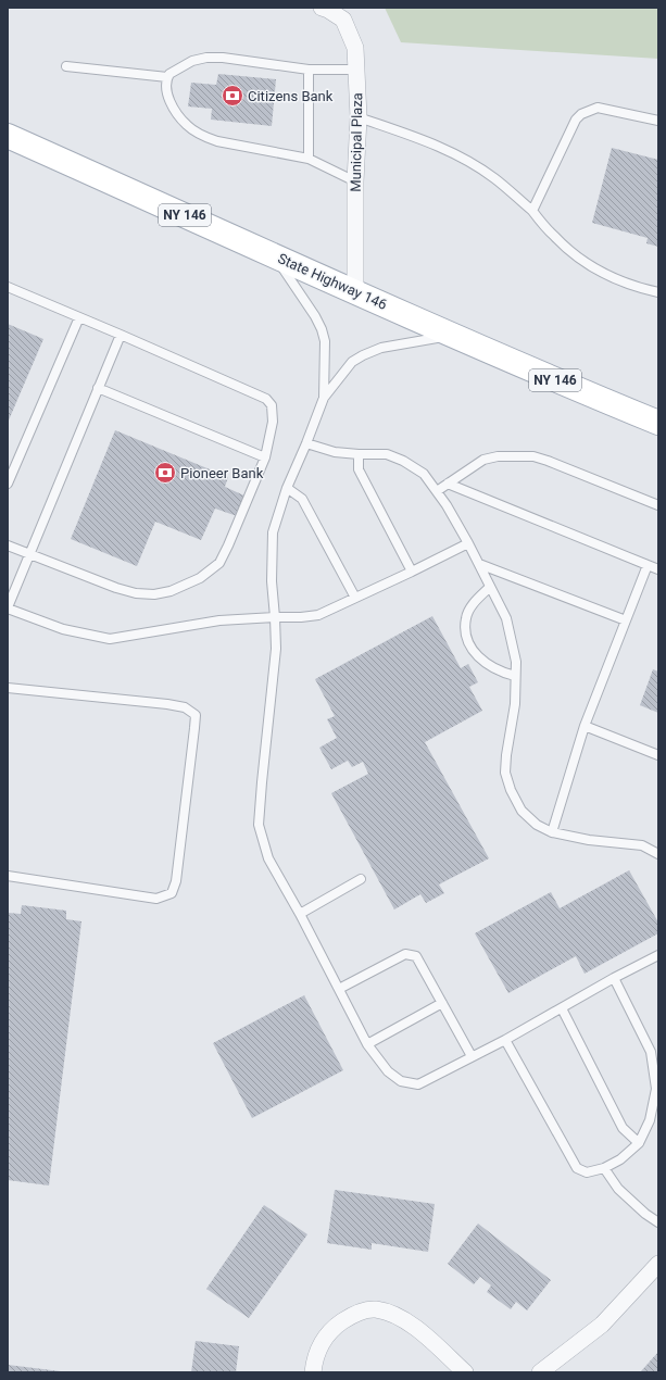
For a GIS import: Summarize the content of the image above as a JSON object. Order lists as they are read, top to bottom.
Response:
{
  "streets": {
    "main road": ["NY 146", "State Highway 146"],
    "street": ["Municipal Plaza"]
  },
  "crossings": [
    ["Municipal Plaza", "State Highway 146"]
  ],
  "places": {
    "bank": ["Citizens Bank", "Pioneer Bank"]
  }
}
